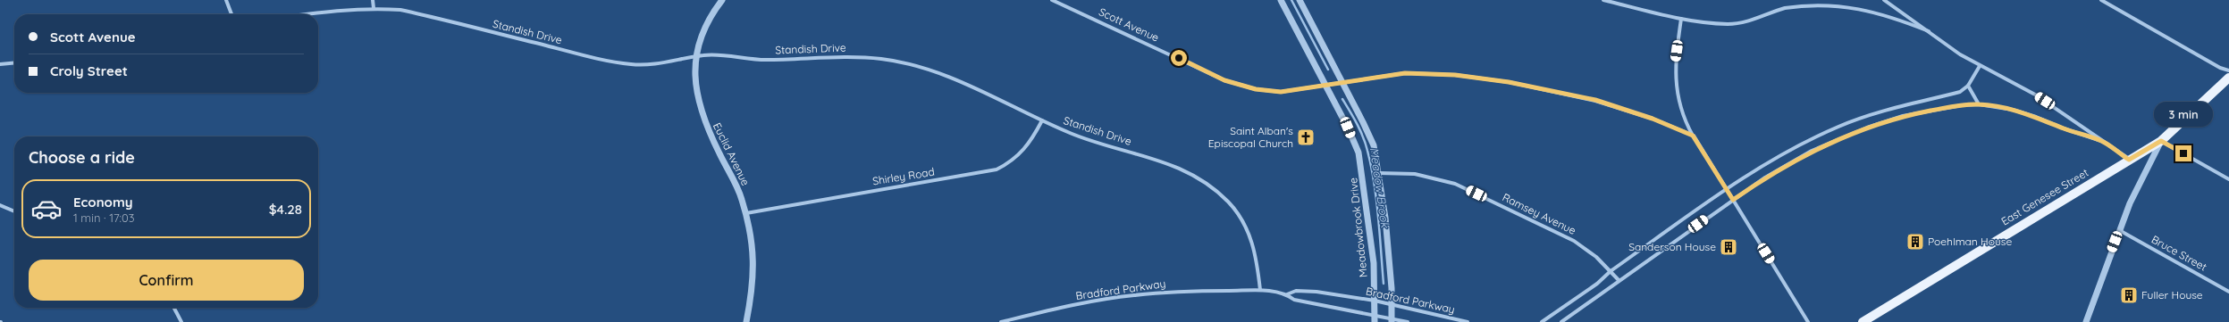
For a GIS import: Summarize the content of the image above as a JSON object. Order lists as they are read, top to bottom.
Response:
{
  "streets": {
    "main road": ["East Genesee Street"],
    "street": [
      "Scott Avenue",
      "Standish Drive",
      "Euclid Avenue",
      "Shirley Road",
      "Ramsey Avenue",
      "Meadowbrook Drive",
      "Bruce Street",
      "Bradford Parkway"
    ]
  },
  "crossings": [
    ["Scott Avenue", "Meadowbrook Drive"],
    ["Standish Drive", "Euclid Avenue"],
    ["Standish Drive", "Shirley Road"],
    ["Standish Drive", "Bradford Parkway"],
    ["Euclid Avenue", "Shirley Road"],
    ["Meadowbrook Drive", "Bradford Parkway"]
  ],
  "water": ["Meadow Brook"],
  "places": {
    "church": ["Saint Alban's Episcopal Church"],
    "building": ["Poehlman House", "Sanderson House", "Fuller House"]
  },
  "page": {
    "banner": ["Scott Avenue", "Croly Street"],
    "bubble": "3 min",
    "heading": "Choose a ride",
    "list": [
      {
        "name": "Economy",
        "note": "1 min · 17:03",
        "value": "$4.28"
      }
    ],
    "buttons": "Confirm"
  }
}
